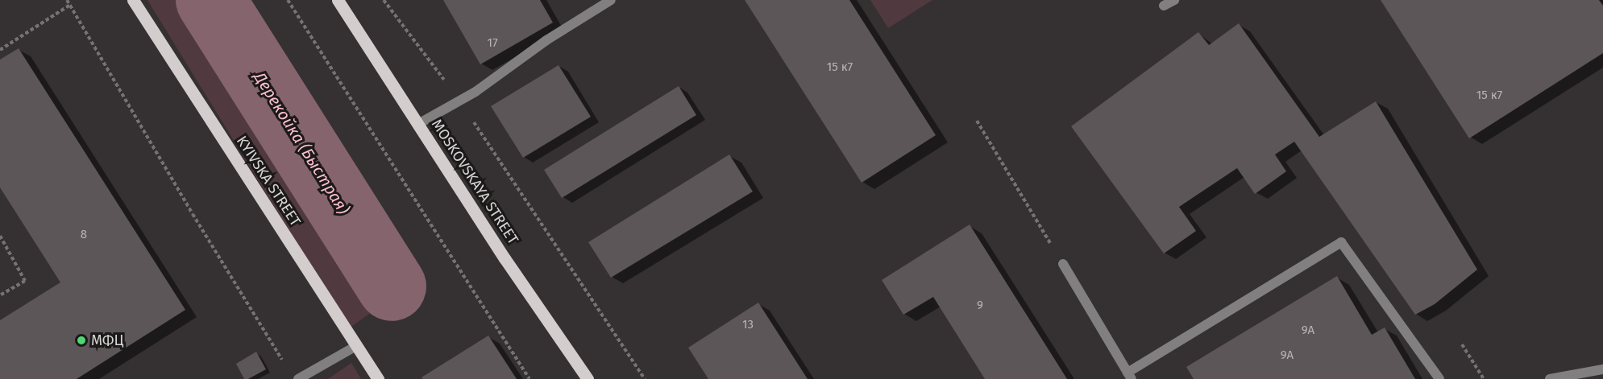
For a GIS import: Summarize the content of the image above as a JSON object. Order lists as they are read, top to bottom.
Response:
{
  "streets": {
    "main road": ["KYIVSKA STREET", "MOSKOVSKAYA STREET"]
  },
  "water": ["Дерекойка (Быстрая)"],
  "places": ["МФЦ"],
  "house_numbers": [
    "17",
    "15 к7",
    "15 к7",
    "8",
    "9",
    "13",
    "9А",
    "9А"
  ]
}
